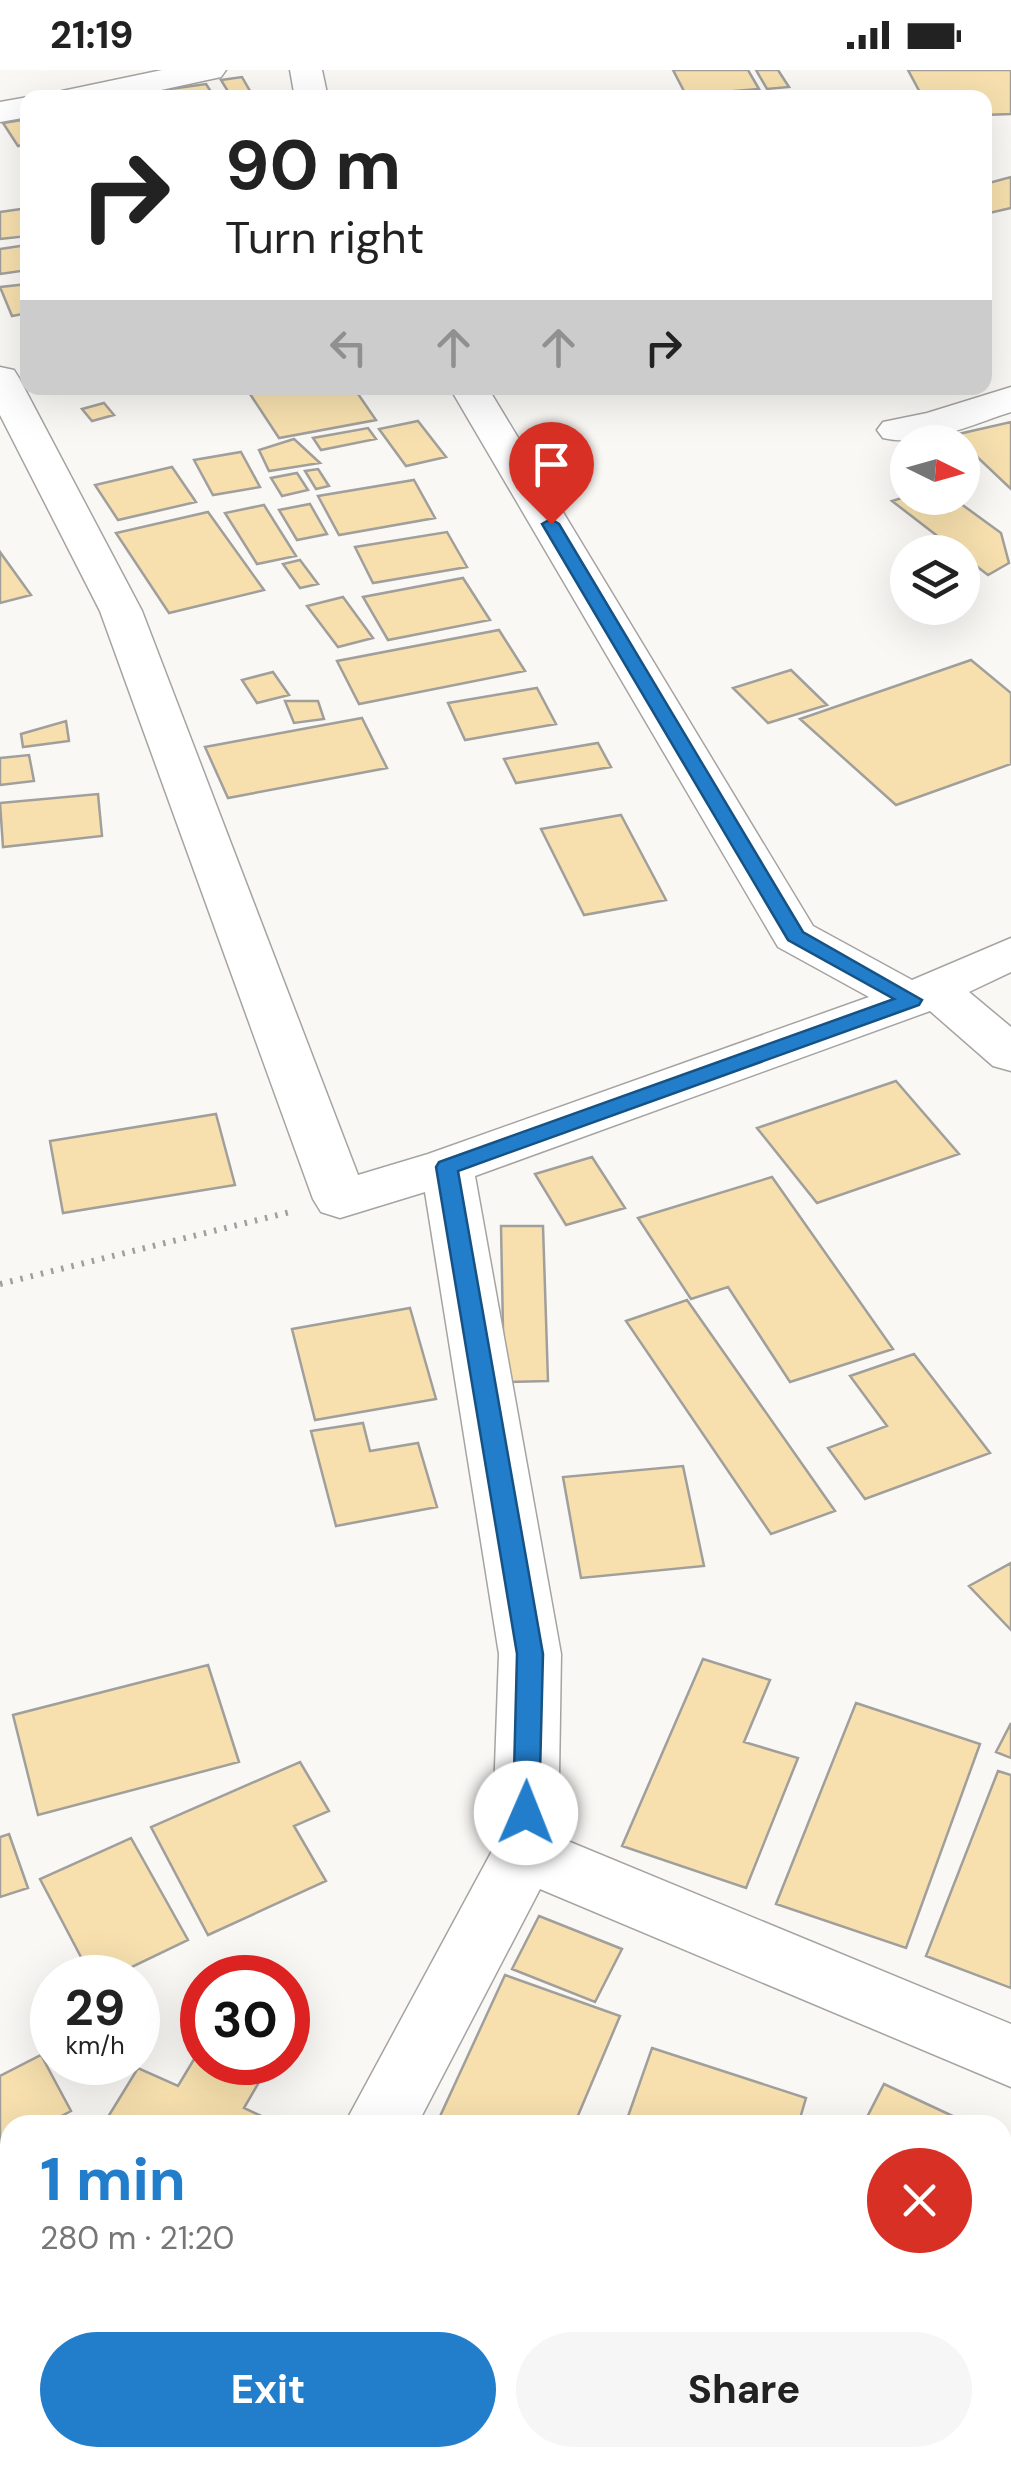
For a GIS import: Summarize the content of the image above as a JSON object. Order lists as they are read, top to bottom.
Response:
{
  "north": "right",
  "page": {
    "status": "21:19",
    "turn": ["90 m", "Turn right"],
    "speed": "29 km/h",
    "limit": "30",
    "heading": ["1 min", "280 m · 21:20"],
    "buttons": ["Exit", "Share"]
  }
}
